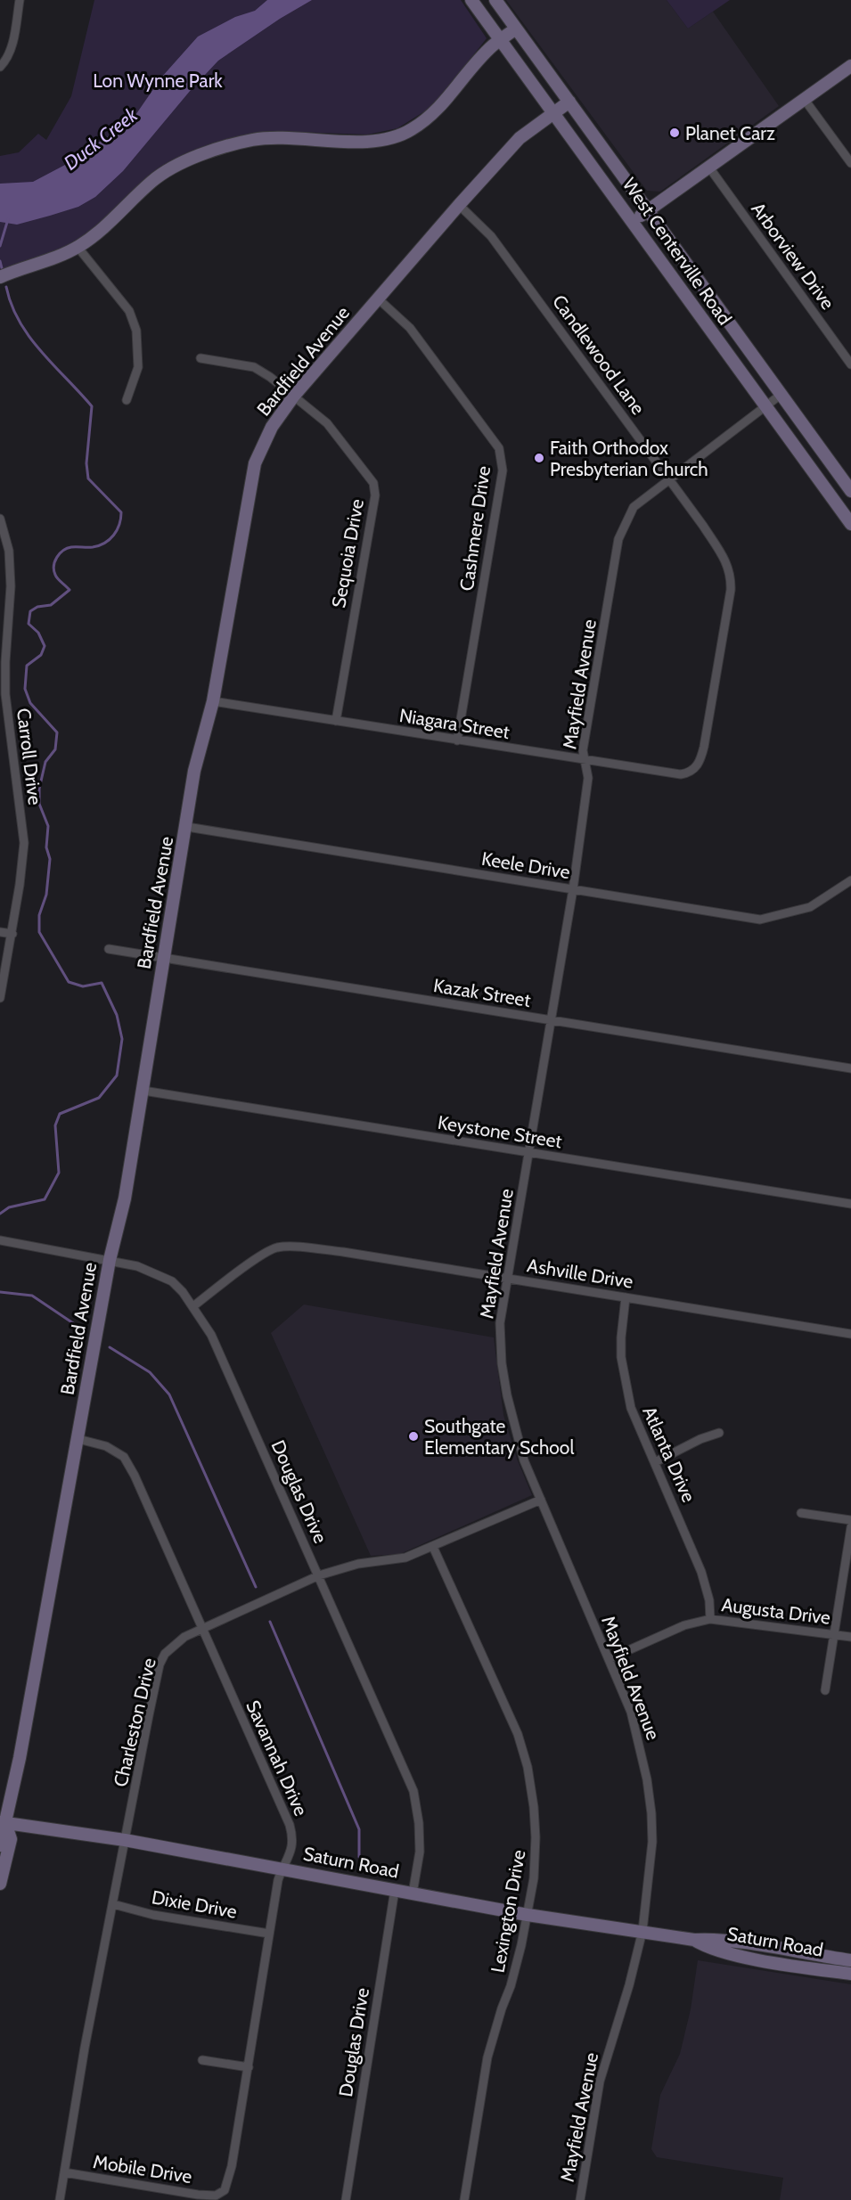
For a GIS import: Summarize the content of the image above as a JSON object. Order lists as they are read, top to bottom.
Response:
{
  "streets": {
    "street": [
      "West Centerville Road",
      "Arborview Drive",
      "Candlewood Lane",
      "Bardfield Avenue",
      "Cashmere Drive",
      "Sequoia Drive",
      "Mayfield Avenue",
      "Niagara Street",
      "Carroll Drive",
      "Keele Drive",
      "Kazak Street",
      "Keystone Street",
      "Ashville Drive",
      "Atlanta Drive",
      "Douglas Drive",
      "Augusta Drive",
      "Charleston Drive",
      "Savannah Drive",
      "Saturn Road",
      "Dixie Drive",
      "Lexington Drive",
      "Mobile Drive"
    ]
  },
  "crossings": [
    ["West Centerville Road", "Bardfield Avenue"],
    ["West Centerville Road", "Mayfield Avenue"],
    ["Candlewood Lane", "Bardfield Avenue"],
    ["Candlewood Lane", "Mayfield Avenue"],
    ["Candlewood Lane", "Niagara Street"],
    ["Bardfield Avenue", "Cashmere Drive"],
    ["Bardfield Avenue", "Sequoia Drive"],
    ["Bardfield Avenue", "Niagara Street"],
    ["Bardfield Avenue", "Keele Drive"],
    ["Bardfield Avenue", "Kazak Street"],
    ["Bardfield Avenue", "Keystone Street"],
    ["Bardfield Avenue", "Douglas Drive"],
    ["Bardfield Avenue", "Savannah Drive"],
    ["Bardfield Avenue", "Saturn Road"],
    ["Cashmere Drive", "Niagara Street"],
    ["Sequoia Drive", "Niagara Street"],
    ["Mayfield Avenue", "Niagara Street"],
    ["Mayfield Avenue", "Keele Drive"],
    ["Mayfield Avenue", "Kazak Street"],
    ["Mayfield Avenue", "Keystone Street"],
    ["Mayfield Avenue", "Ashville Drive"],
    ["Mayfield Avenue", "Augusta Drive"],
    ["Mayfield Avenue", "Charleston Drive"],
    ["Mayfield Avenue", "Saturn Road"],
    ["Ashville Drive", "Atlanta Drive"],
    ["Ashville Drive", "Douglas Drive"],
    ["Atlanta Drive", "Augusta Drive"],
    ["Douglas Drive", "Charleston Drive"],
    ["Douglas Drive", "Saturn Road"],
    ["Charleston Drive", "Savannah Drive"],
    ["Charleston Drive", "Saturn Road"],
    ["Charleston Drive", "Dixie Drive"],
    ["Charleston Drive", "Lexington Drive"],
    ["Charleston Drive", "Mobile Drive"],
    ["Savannah Drive", "Saturn Road"],
    ["Savannah Drive", "Dixie Drive"],
    ["Savannah Drive", "Mobile Drive"],
    ["Saturn Road", "Lexington Drive"]
  ],
  "water": ["Duck Creek"],
  "parks": ["Lon Wynne Park"],
  "places": ["Planet Carz", "Faith Orthodox Presbyterian Church", "Southgate Elementary School"]
}
